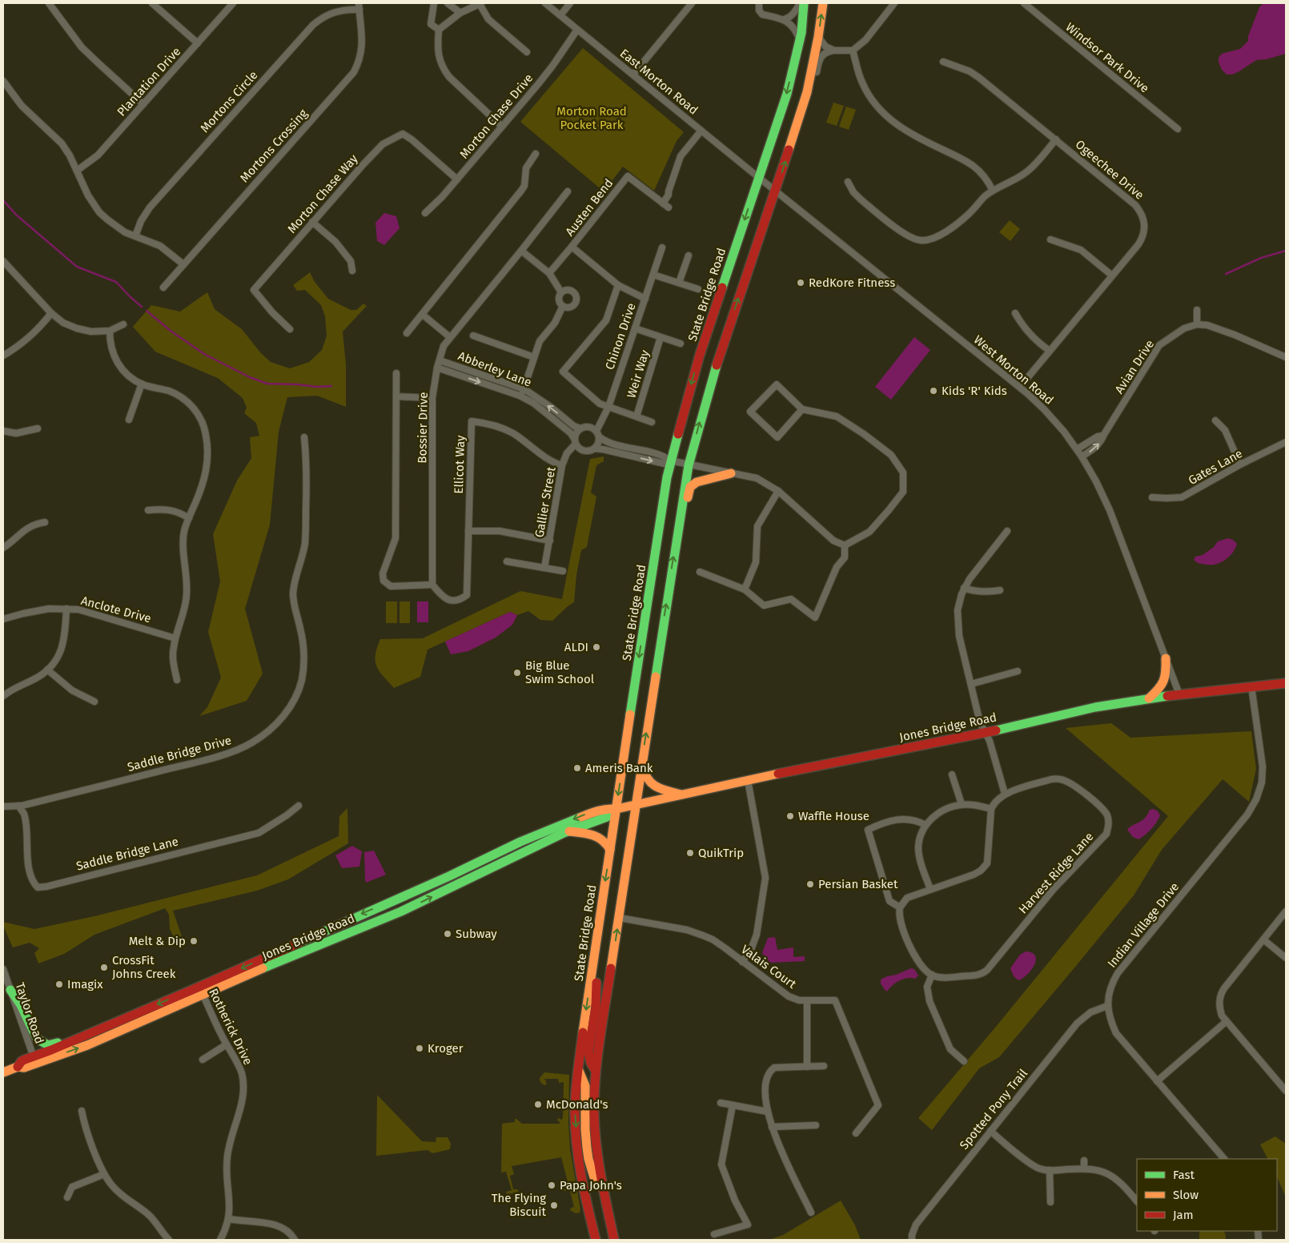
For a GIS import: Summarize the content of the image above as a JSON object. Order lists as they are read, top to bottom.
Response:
{
  "streets": {
    "main road": ["State Bridge Road", "Jones Bridge Road"],
    "street": [
      "Windsor Park Drive",
      "Plantation Drive",
      "East Morton Road",
      "Mortons Circle",
      "Morton Chase Drive",
      "Mortons Crossing",
      "Ogeechee Drive",
      "Morton Chase Way",
      "Austen Bend",
      "Chinon Drive",
      "Avian Drive",
      "Abberley Lane",
      "West Morton Road",
      "Weir Way",
      "Bossier Drive",
      "Ellicot Way",
      "Gates Lane",
      "Gallier Street",
      "Anclote Drive",
      "Saddle Bridge Drive",
      "Saddle Bridge Lane",
      "Harvest Ridge Lane",
      "Indian Village Drive",
      "Valais Court",
      "Taylor Road",
      "Rotherick Drive",
      "Spotted Pony Trail"
    ]
  },
  "crossings": [
    ["East Morton Road", "Morton Chase Drive"],
    ["East Morton Road", "State Bridge Road"],
    ["East Morton Road", "West Morton Road"],
    ["Mortons Circle", "Mortons Crossing"],
    ["Morton Chase Drive", "Morton Chase Way"],
    ["Ogeechee Drive", "West Morton Road"],
    ["State Bridge Road", "West Morton Road"],
    ["State Bridge Road", "Jones Bridge Road"],
    ["Chinon Drive", "Abberley Lane"],
    ["Chinon Drive", "Gallier Street"],
    ["Avian Drive", "West Morton Road"],
    ["Abberley Lane", "Bossier Drive"],
    ["Abberley Lane", "Gallier Street"],
    ["West Morton Road", "Jones Bridge Road"],
    ["Bossier Drive", "Ellicot Way"],
    ["Ellicot Way", "Gallier Street"],
    ["Jones Bridge Road", "Indian Village Drive"],
    ["Jones Bridge Road", "Taylor Road"],
    ["Jones Bridge Road", "Rotherick Drive"],
    ["Saddle Bridge Drive", "Saddle Bridge Lane"],
    ["Indian Village Drive", "Spotted Pony Trail"]
  ],
  "parks": ["Morton Road Pocket Park"],
  "places": [
    "RedKore Fitness",
    "Kids 'R' Kids",
    "ALDI",
    "Big Blue Swim School",
    "Ameris Bank",
    "Waffle House",
    "QuikTrip",
    "Persian Basket",
    "Subway",
    "Melt & Dip",
    "CrossFit Johns Creek",
    "Imagix",
    "Kroger",
    "McDonald's",
    "Papa John's",
    "The Flying Biscuit"
  ],
  "legend": ["Fast", "Slow", "Jam"]
}
